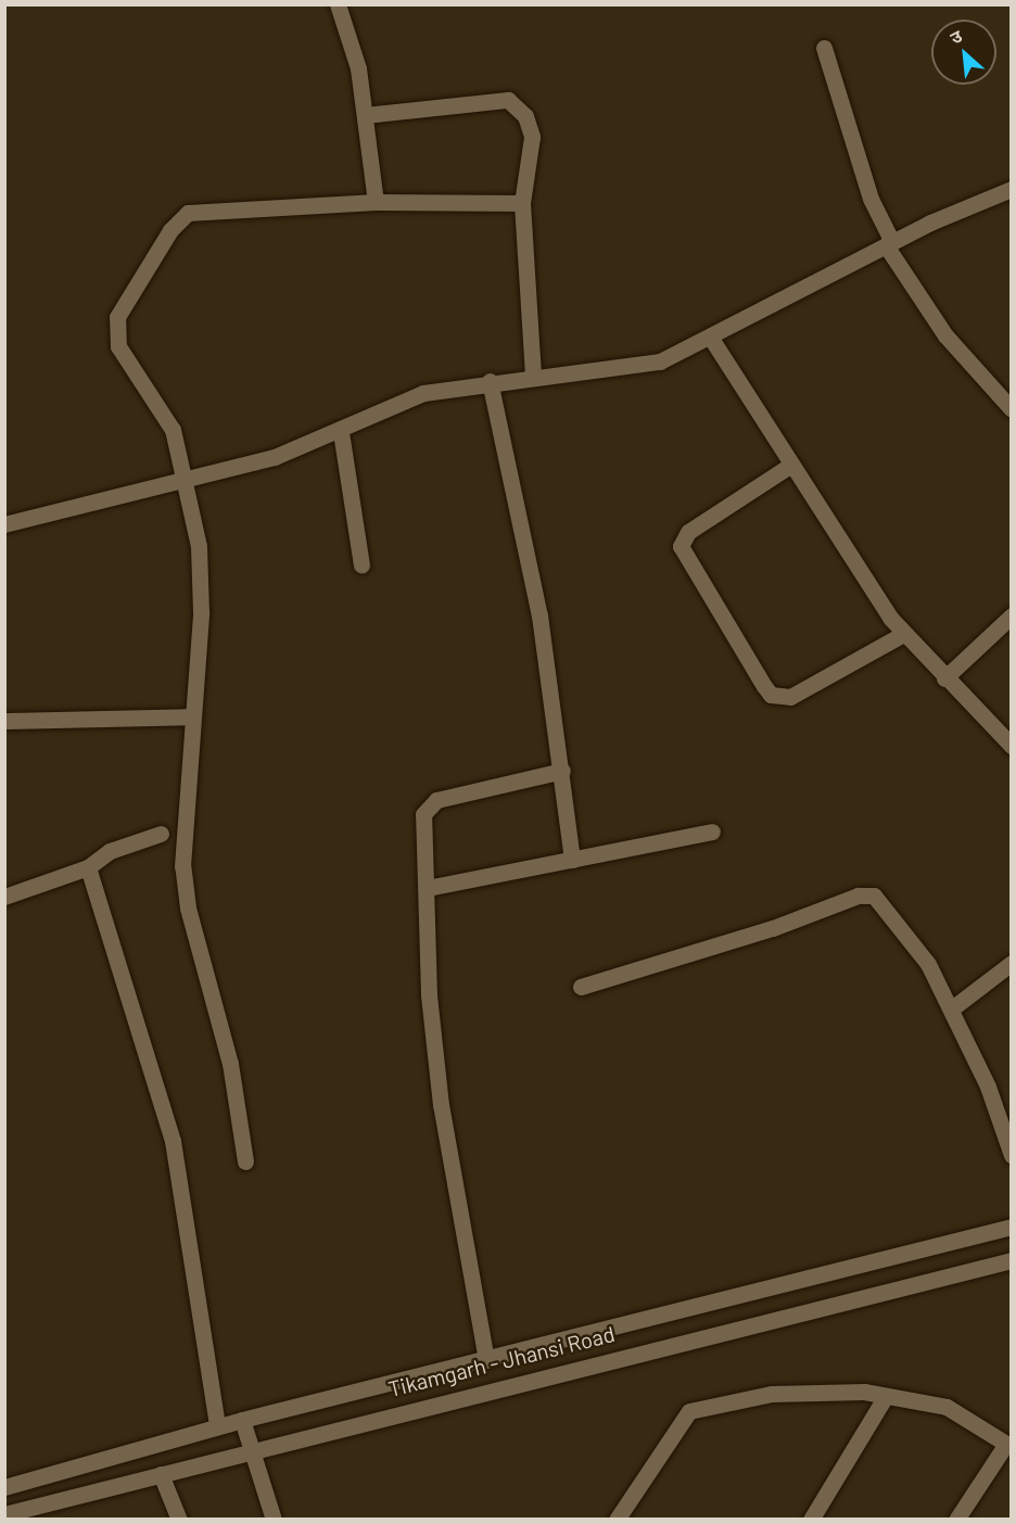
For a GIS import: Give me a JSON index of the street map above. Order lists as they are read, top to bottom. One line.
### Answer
{"streets":{"street":["Tikamgarh - Jhansi Road"]},"north":"top left"}
